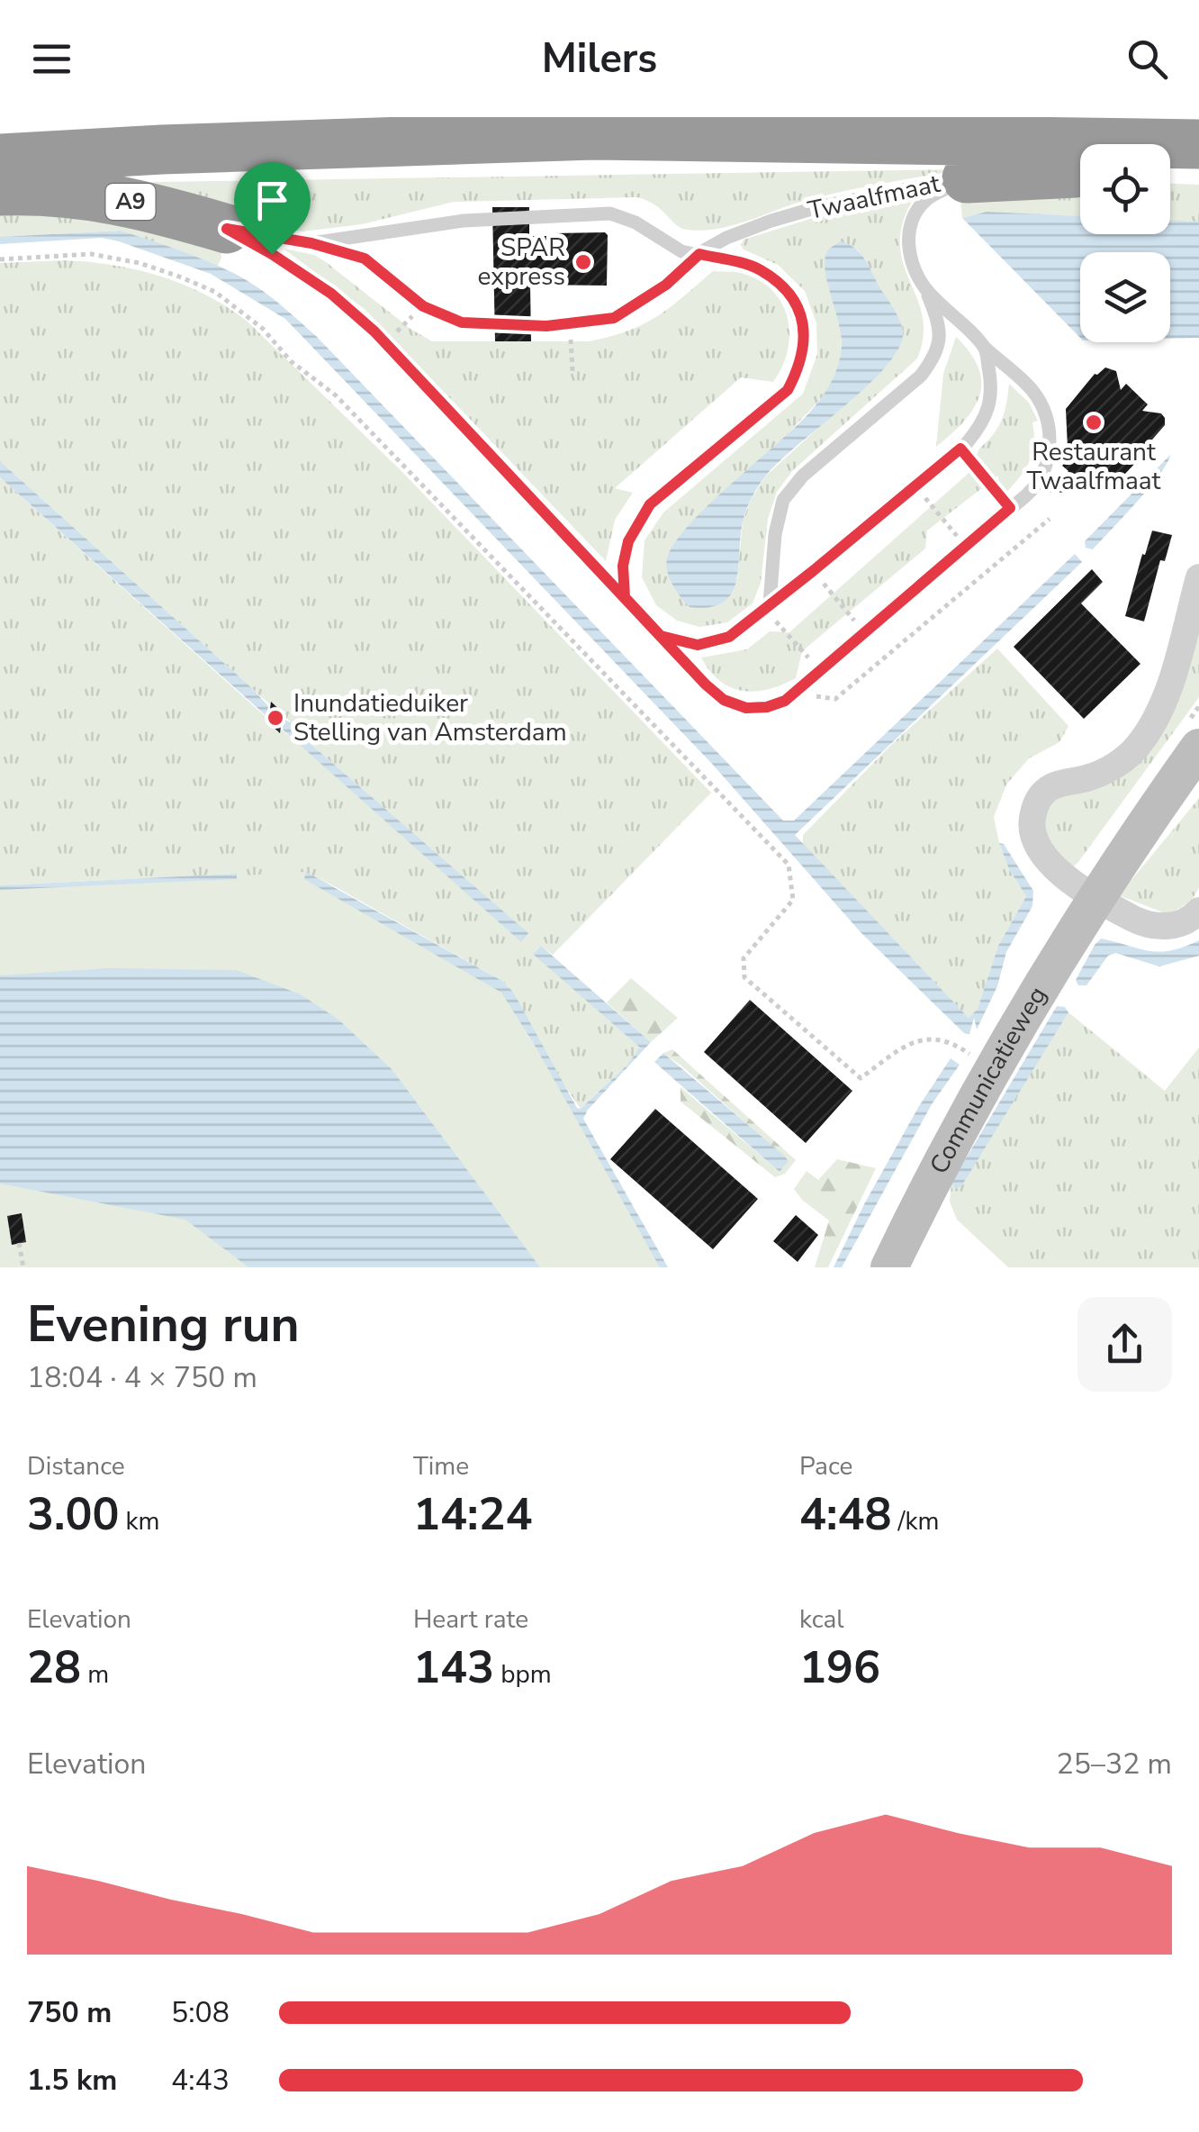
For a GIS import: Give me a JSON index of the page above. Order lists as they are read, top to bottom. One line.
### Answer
{"streets":{"highway":["A9"],"street":["Communicatieweg"],"lane":["Twaalfmaat"]},"crossings":[["Twaalfmaat","A9"]],"places":["SPAR express","Restaurant Twaalfmaat","Inundatieduiker Stelling van Amsterdam"],"page":{"header":"Milers","heading":["Evening run","18:04 · 4 × 750 m"],"stats":[["Distance","3.00 km"],["Time","14:24"],["Pace","4:48 /km"],["Elevation","28 m"],["Heart rate","143 bpm"],["kcal","196"]],"chart":["Elevation","25–32 m"],"list":[{"name":"750 m","note":"5:08"},{"name":"1.5 km","note":"4:43"}]}}
